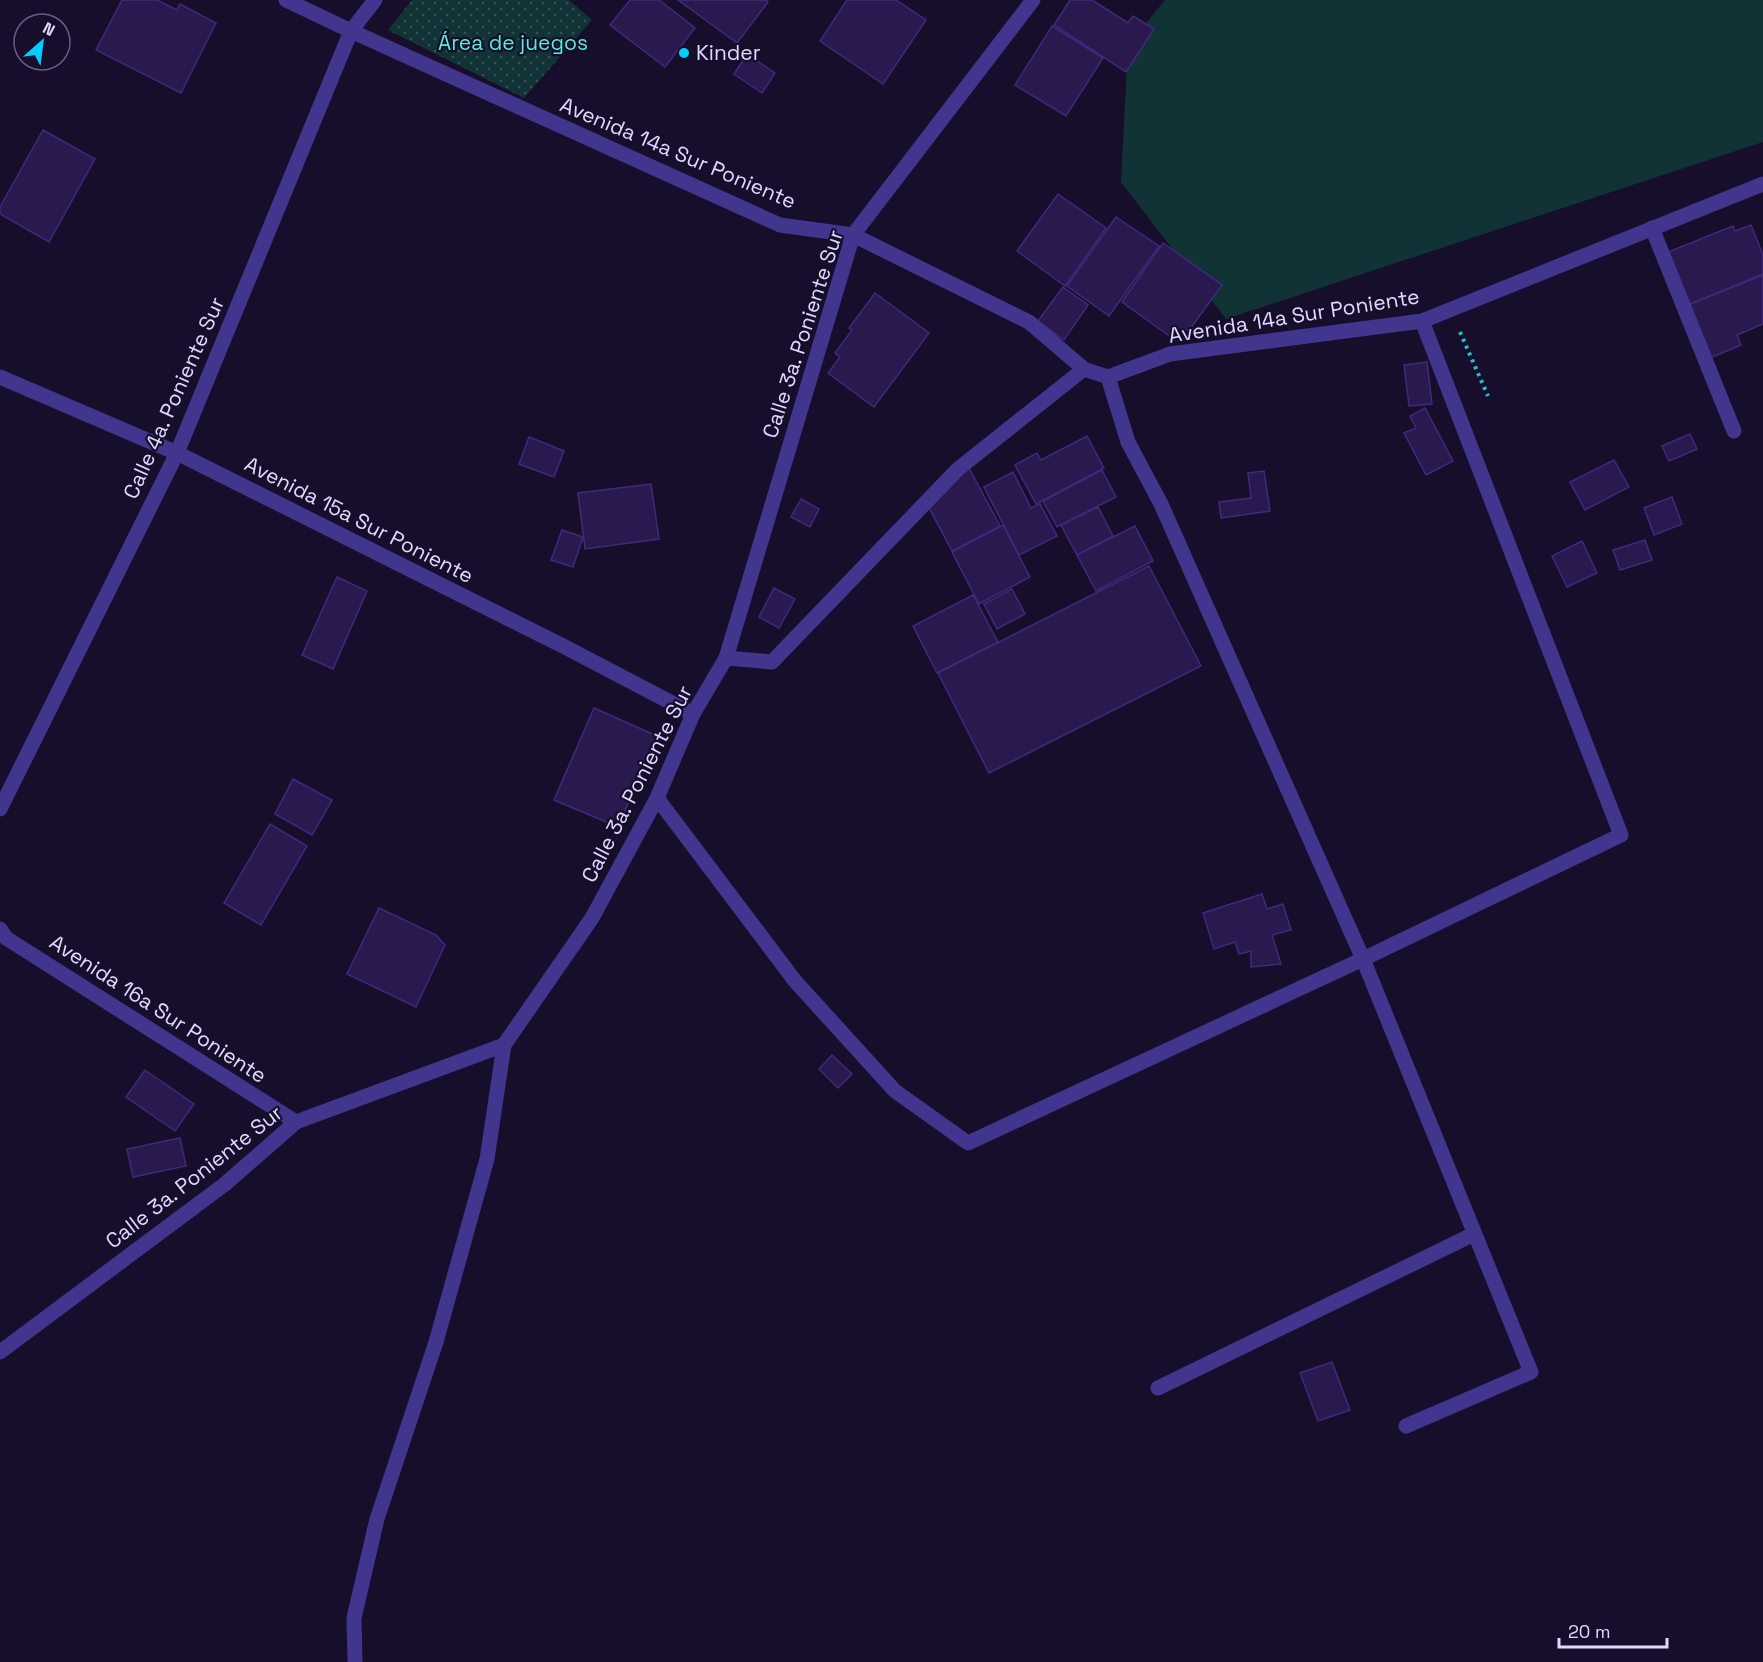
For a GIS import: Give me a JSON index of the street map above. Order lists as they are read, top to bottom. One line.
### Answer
{"streets":{"street":["Avenida 14a Sur Poniente","Calle 3a. Poniente Sur","Calle 4a. Poniente Sur","Avenida 15a Sur Poniente","Avenida 16a Sur Poniente"]},"crossings":[["Avenida 14a Sur Poniente","Calle 3a. Poniente Sur"],["Avenida 14a Sur Poniente","Calle 4a. Poniente Sur"],["Calle 3a. Poniente Sur","Avenida 15a Sur Poniente"],["Calle 3a. Poniente Sur","Avenida 16a Sur Poniente"],["Calle 4a. Poniente Sur","Avenida 15a Sur Poniente"]],"parks":["Área de juegos"],"places":["Kinder"],"scale_bar":"20 m","north":"top right"}
